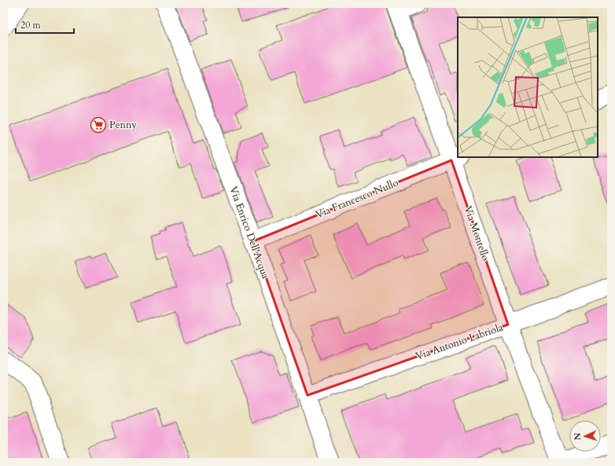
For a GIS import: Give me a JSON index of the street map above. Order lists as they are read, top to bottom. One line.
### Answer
{"streets":{"street":["Via Francesco Nullo","Via Enrico Dell'Acqua","Via Montello","Via Antonio Labriola"]},"crossings":[["Via Francesco Nullo","Via Enrico Dell'Acqua"],["Via Francesco Nullo","Via Montello"],["Via Enrico Dell'Acqua","Via Antonio Labriola"],["Via Montello","Via Antonio Labriola"]],"places":{"supermarket":["Penny"]},"scale_bar":"20 m","north":"left"}
